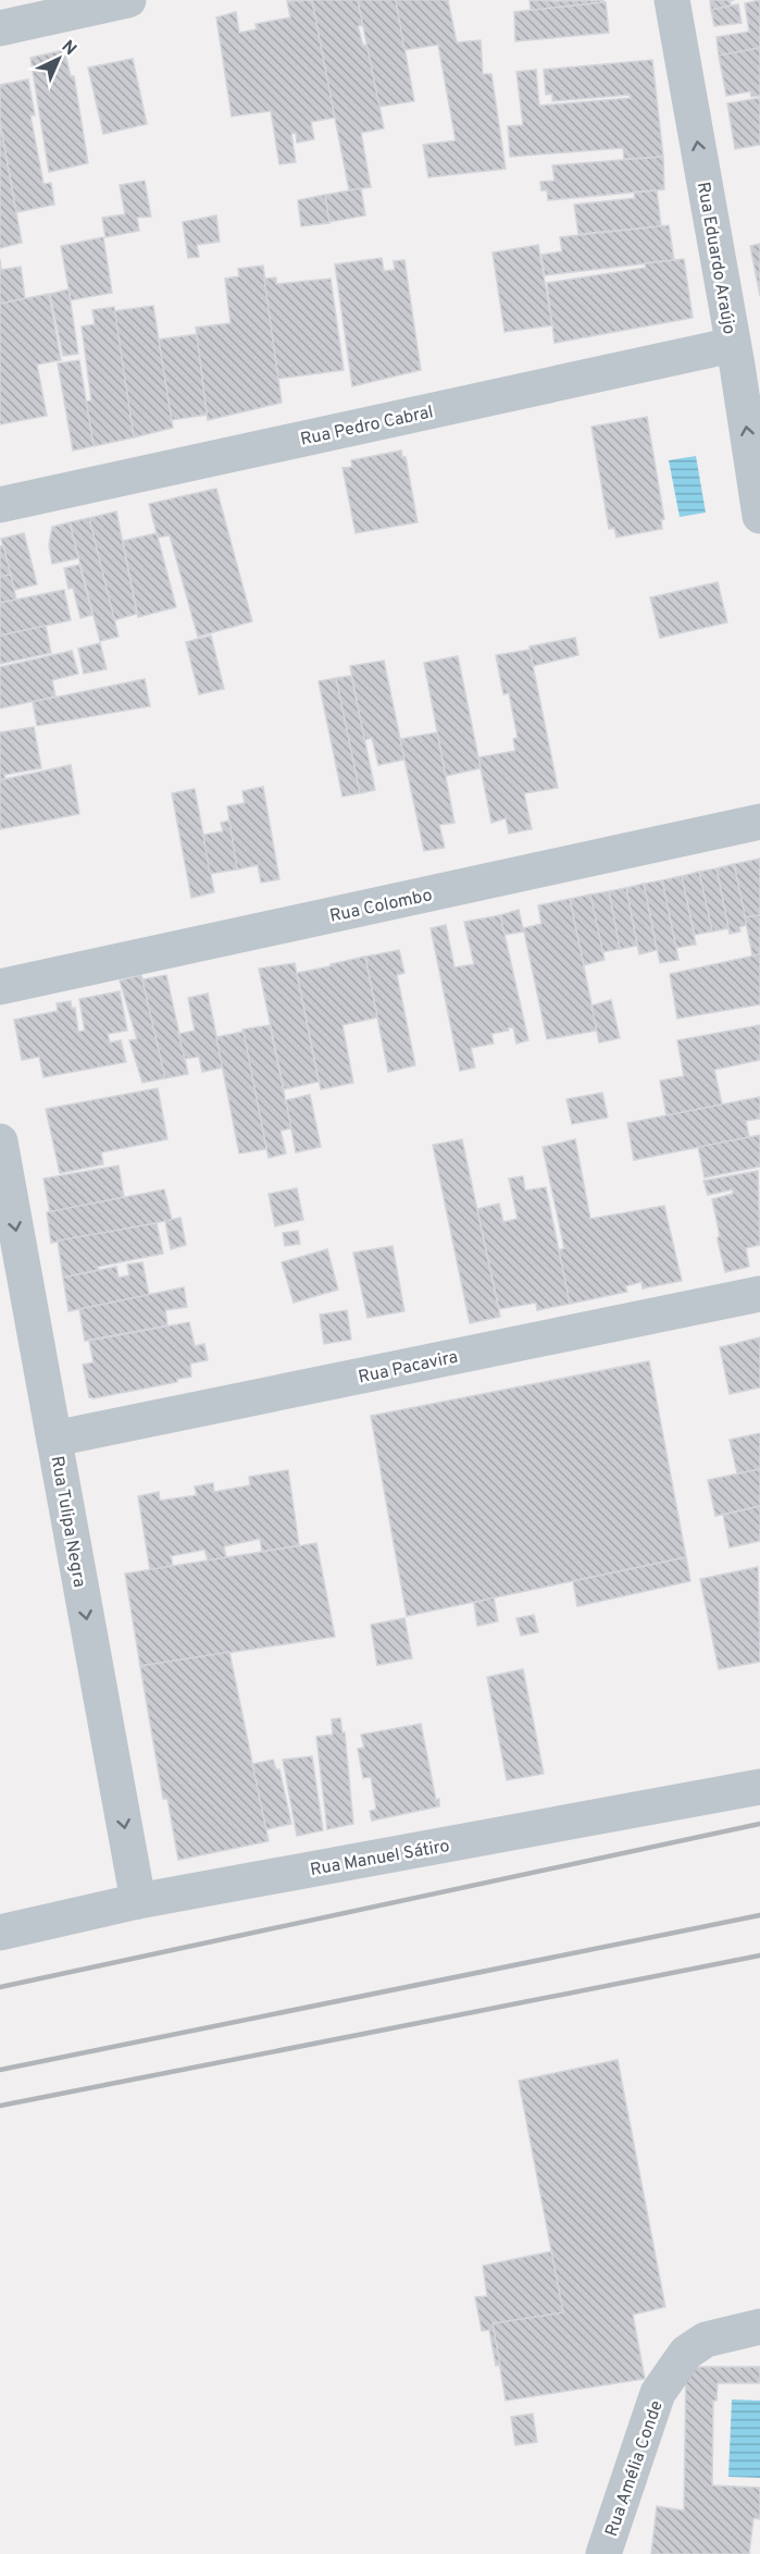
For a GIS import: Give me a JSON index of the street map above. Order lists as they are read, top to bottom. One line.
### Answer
{"streets":{"street":["Rua Eduardo Araújo","Rua Pedro Cabral","Rua Colombo","Rua Pacavira","Rua Tulipa Negra","Rua Manuel Sátiro","Rua Amélia Conde"]},"crossings":[["Rua Eduardo Araújo","Rua Pedro Cabral"],["Rua Pacavira","Rua Tulipa Negra"],["Rua Tulipa Negra","Rua Manuel Sátiro"]],"one_way":["Rua Eduardo Araújo","Rua Tulipa Negra"],"north":"top right"}
